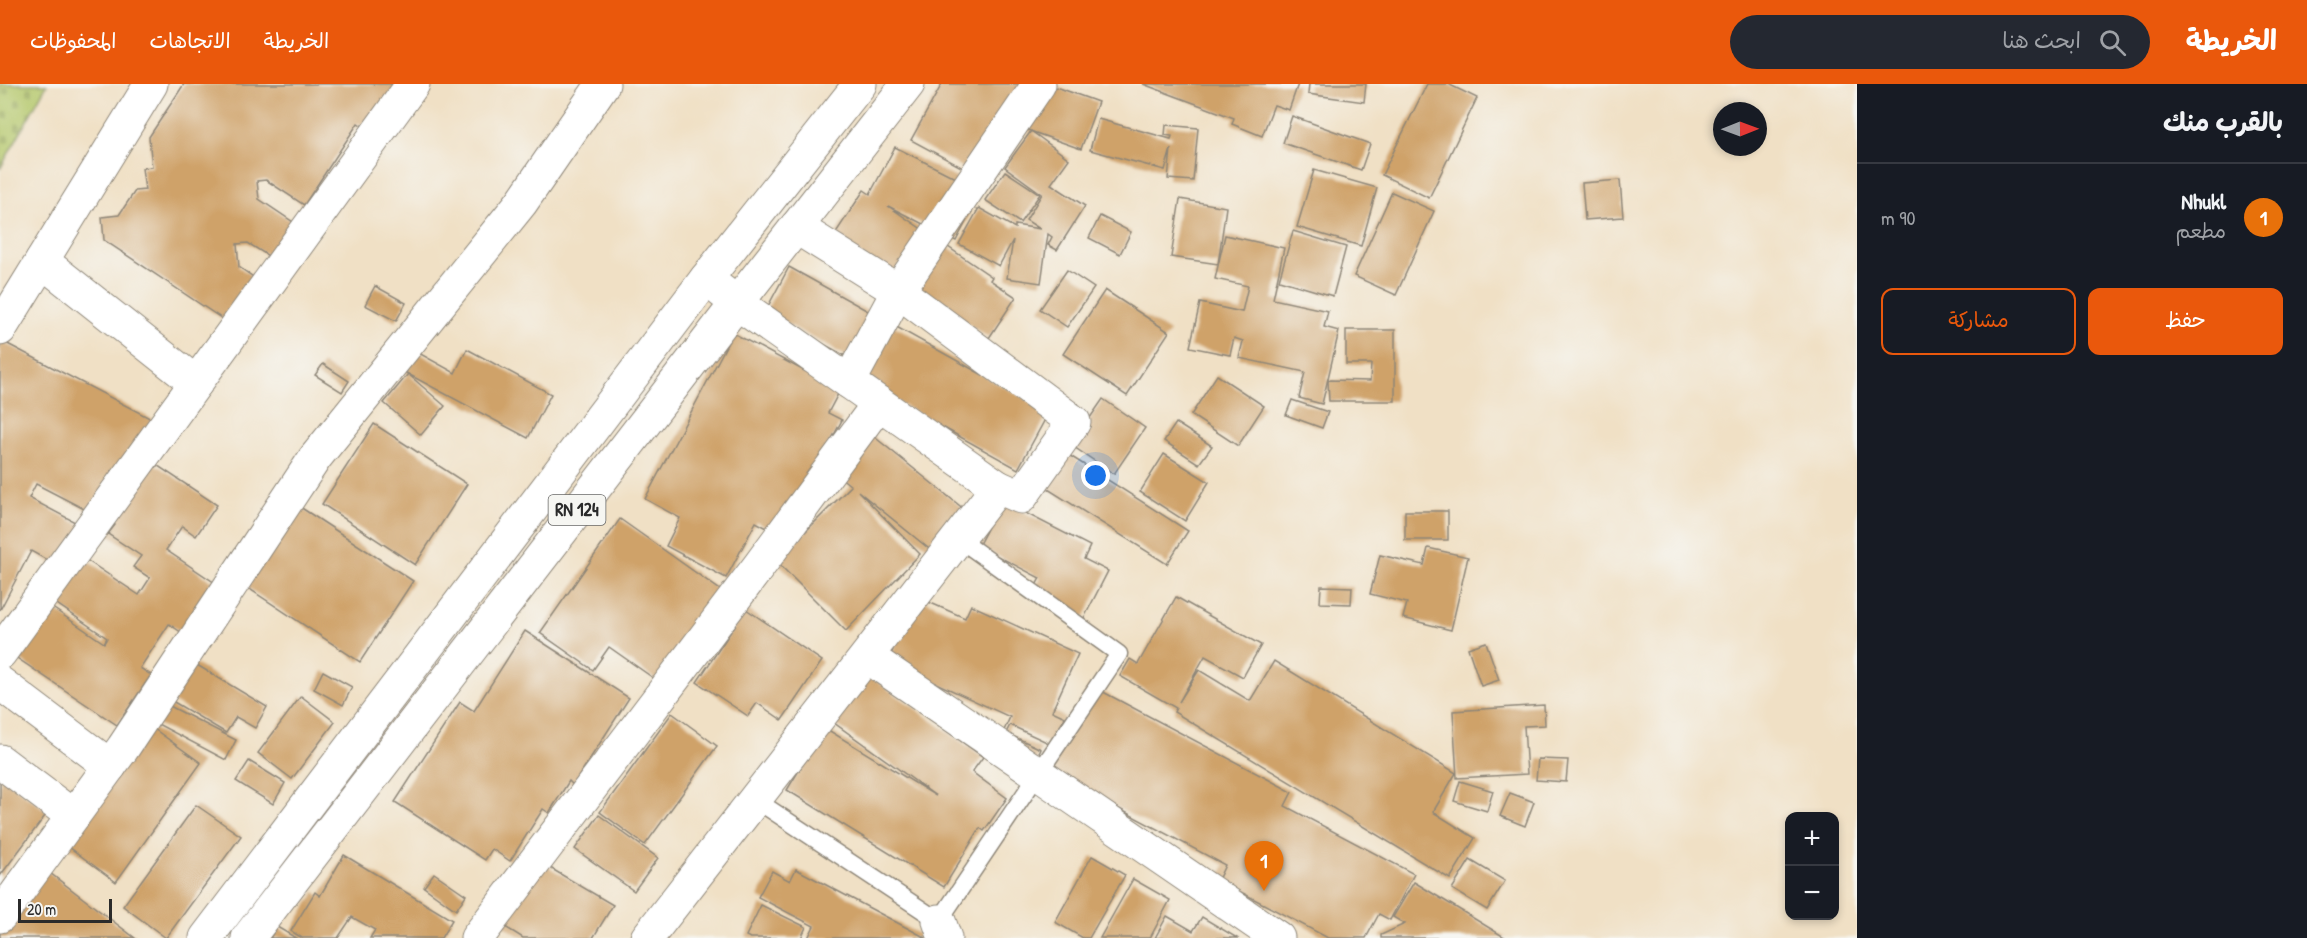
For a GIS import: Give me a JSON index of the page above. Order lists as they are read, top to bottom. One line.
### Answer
{"streets":{"street":["RN 124"]},"scale_bar":"20 m","north":"right","page":{"header":"الخريطة","search":"ابحث هنا","nav":["الخريطة","الاتجاهات","المحفوظات"],"heading":"بالقرب منك","list":[{"mark":"1","name":"Nhukl","note":"مطعم","value":"90 m"}],"buttons":["حفظ","مشاركة"],"map_buttons":["+","−"],"pins":"1","scale":"20 m"}}
